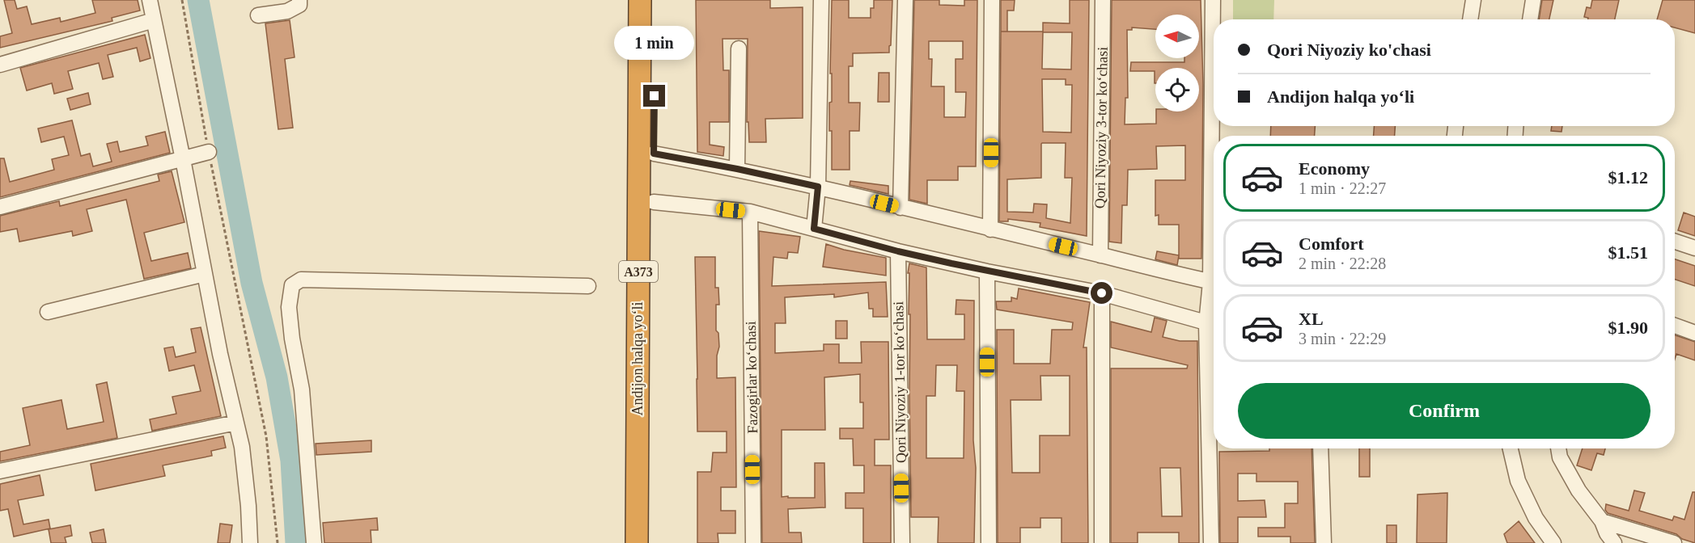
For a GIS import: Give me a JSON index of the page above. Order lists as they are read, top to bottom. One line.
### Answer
{"streets":{"highway":["A373","Andijon halqa yo‘li"],"street":["Qori Niyoziy 3-tor koʻchasi","Fazogirlar koʻchasi","Qori Niyoziy 1-tor koʻchasi"]},"north":"left","page":{"banner":["Qori Niyoziy ko'chasi","Andijon halqa yo‘li"],"bubble":"1 min","list":[{"name":"Economy","note":"1 min · 22:27","value":"$1.12"},{"name":"Comfort","note":"2 min · 22:28","value":"$1.51"},{"name":"XL","note":"3 min · 22:29","value":"$1.90"}],"buttons":"Confirm"}}
